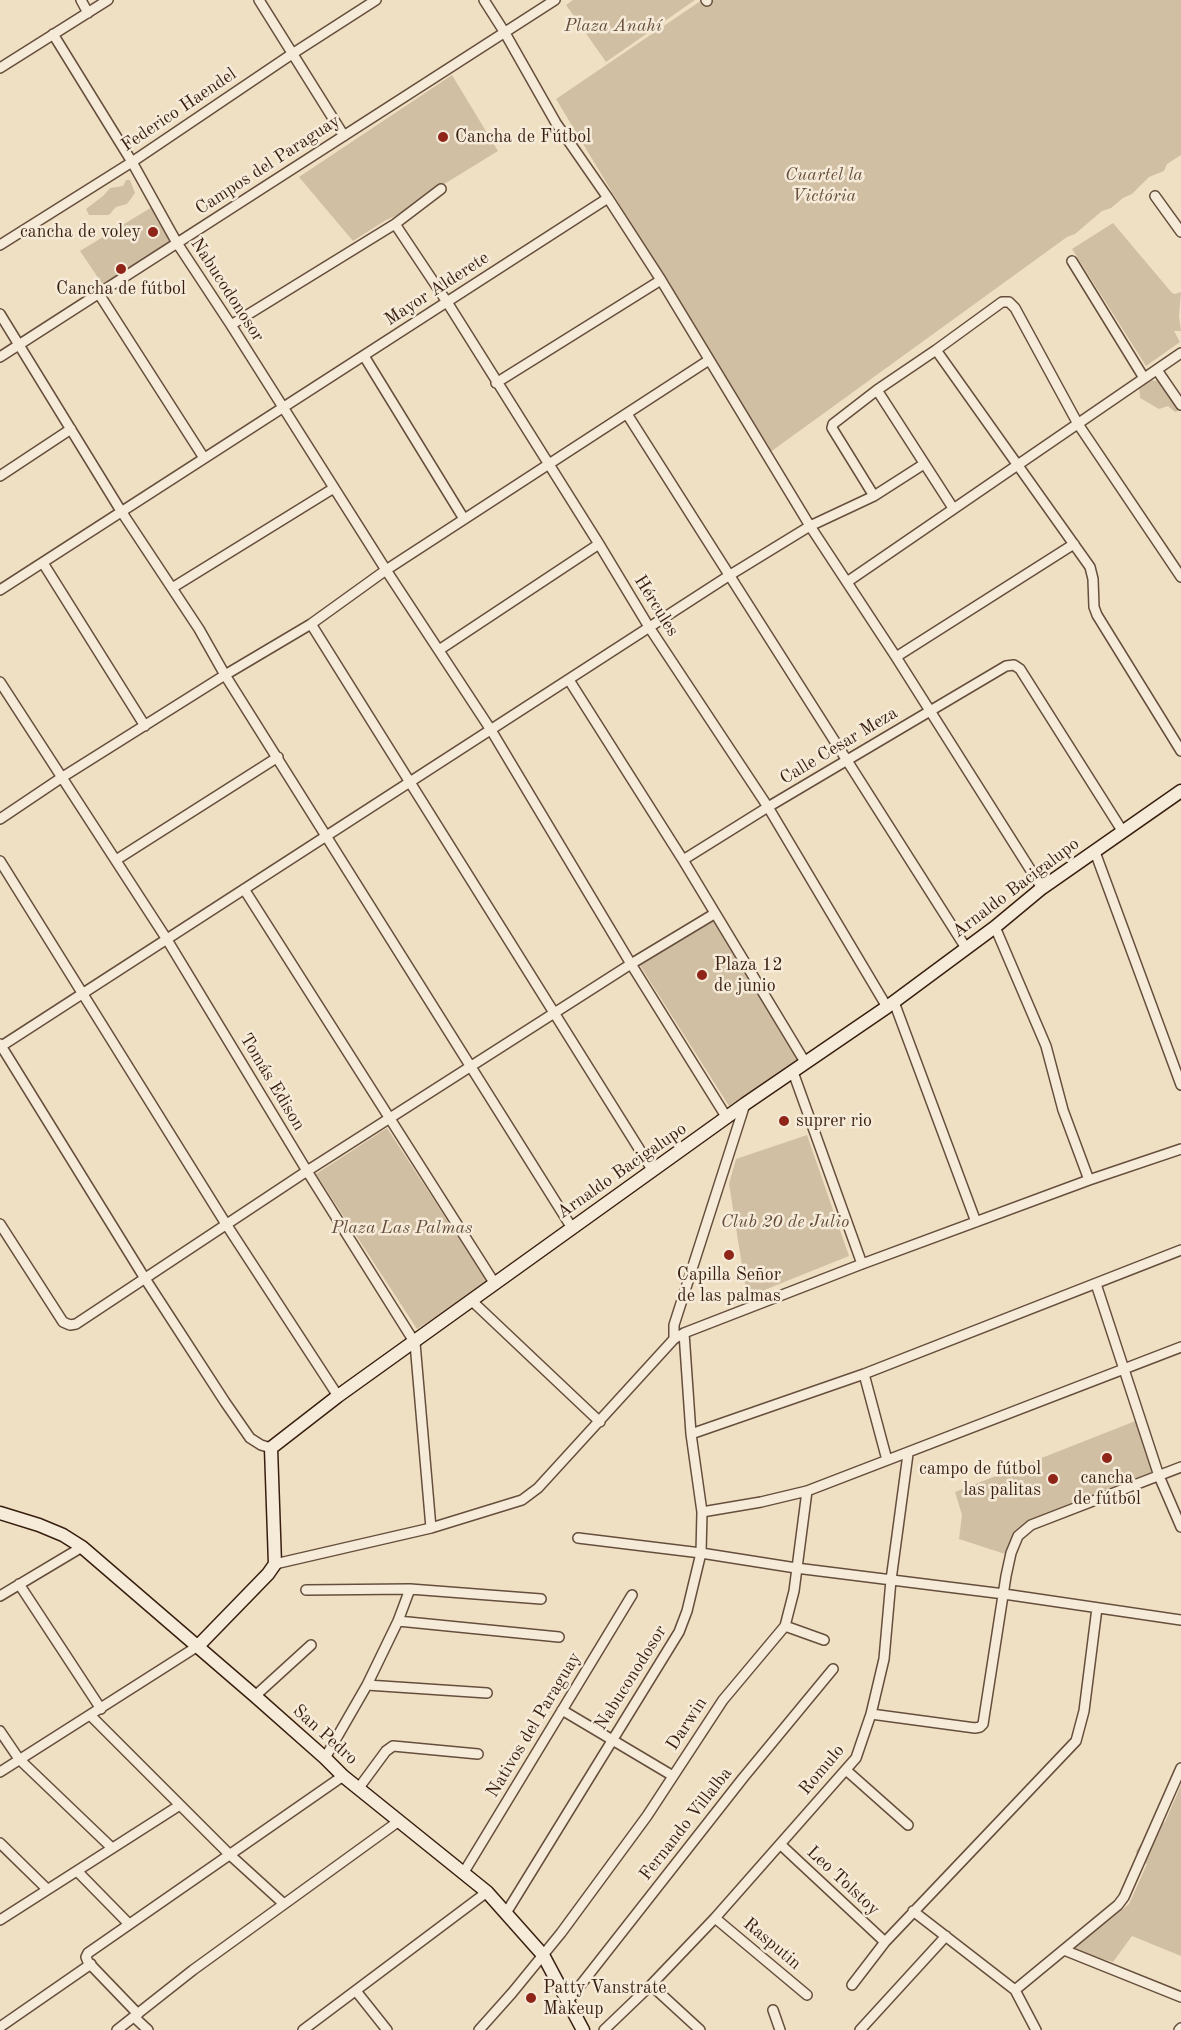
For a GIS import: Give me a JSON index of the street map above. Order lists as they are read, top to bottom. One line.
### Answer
{"streets":{"street":["Federico Haendel","Campos del Paraguay","Mayor Alderete","Nabucodonosor","Hércules","Calle Cesar Meza","Arnaldo Bacigalupo","Tomás Edison","Nabuconodosor","Darwin","Nativos del Paraguay","San Pedro","Romulo","Fernando Villalba","Leo Tolstoy","Rasputin"]},"crossings":[["Federico Haendel","Nabucodonosor"],["Campos del Paraguay","Nabucodonosor"],["Mayor Alderete","Nabucodonosor"],["Mayor Alderete","Hércules"],["Nabucodonosor","Arnaldo Bacigalupo"],["Hércules","Calle Cesar Meza"],["Hércules","Arnaldo Bacigalupo"],["Calle Cesar Meza","Arnaldo Bacigalupo"],["Arnaldo Bacigalupo","Tomás Edison"],["Nabuconodosor","San Pedro"],["Darwin","San Pedro"],["Nativos del Paraguay","San Pedro"],["San Pedro","Fernando Villalba"],["Romulo","Leo Tolstoy"],["Romulo","Rasputin"]],"parks":["Plaza Anahí","Cuartel la Victória","Club 20 de Julio","Plaza Las Palmas"],"places":["Cancha de Fútbol","cancha de voley","Cancha de fútbol","Plaza 12 de junio","suprer rio","Capilla Señor de las palmas","cancha de fútbol","campo de fútbol las palitas","Patty Vanstrate Makeup"]}
